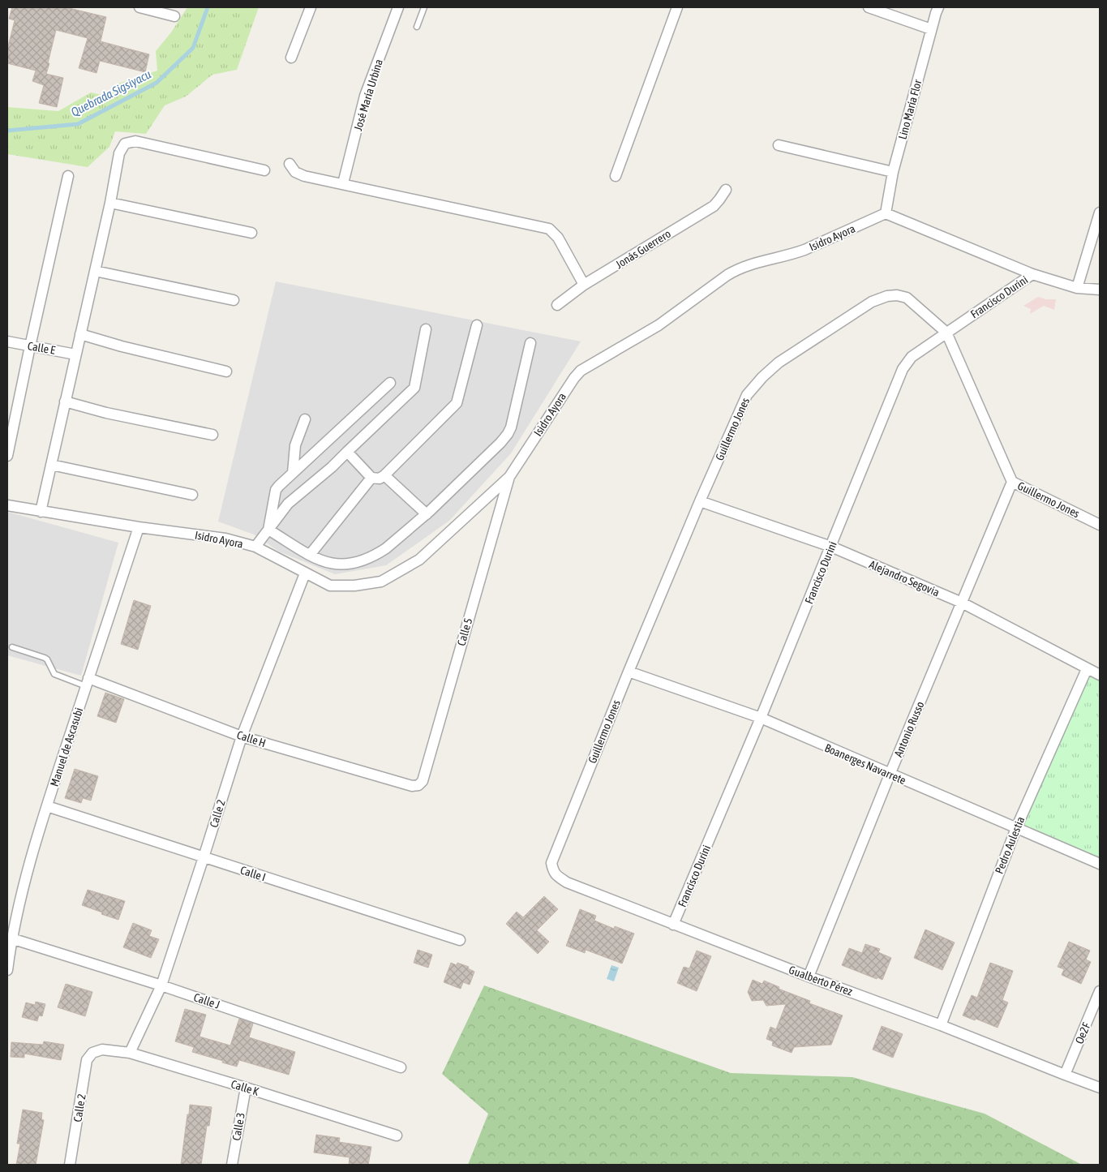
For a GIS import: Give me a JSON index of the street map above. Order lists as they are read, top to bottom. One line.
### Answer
{"streets":{"street":["José María Urbina","Lino María Flor","Isidro Ayora","Jonás Guerrero","Francisco Durini","Calle E","Guillermo Jones","Alejandro Segovia","Calle 5","Antonio Russo","Calle H","Manuel de Ascasubi","Boanerges Navarrete","Calle 2","Pedro Aulestia","Calle I","Gualberto Pérez","Calle J","Oe2F","Calle K","Calle 3"]},"crossings":[["Lino María Flor","Isidro Ayora"],["Isidro Ayora","Calle 5"],["Isidro Ayora","Manuel de Ascasubi"],["Isidro Ayora","Calle 2"],["Francisco Durini","Guillermo Jones"],["Francisco Durini","Alejandro Segovia"],["Francisco Durini","Boanerges Navarrete"],["Francisco Durini","Gualberto Pérez"],["Guillermo Jones","Alejandro Segovia"],["Guillermo Jones","Antonio Russo"],["Guillermo Jones","Boanerges Navarrete"],["Guillermo Jones","Gualberto Pérez"],["Alejandro Segovia","Antonio Russo"],["Alejandro Segovia","Pedro Aulestia"],["Calle 5","Calle H"],["Antonio Russo","Boanerges Navarrete"],["Antonio Russo","Gualberto Pérez"],["Calle H","Manuel de Ascasubi"],["Calle H","Calle 2"],["Manuel de Ascasubi","Calle I"],["Manuel de Ascasubi","Calle J"],["Boanerges Navarrete","Pedro Aulestia"],["Calle 2","Calle I"],["Calle 2","Calle J"],["Calle 2","Calle K"],["Pedro Aulestia","Gualberto Pérez"],["Gualberto Pérez","Oe2F"],["Calle K","Calle 3"]],"water":["Quebrada Sigsiyacu"]}
